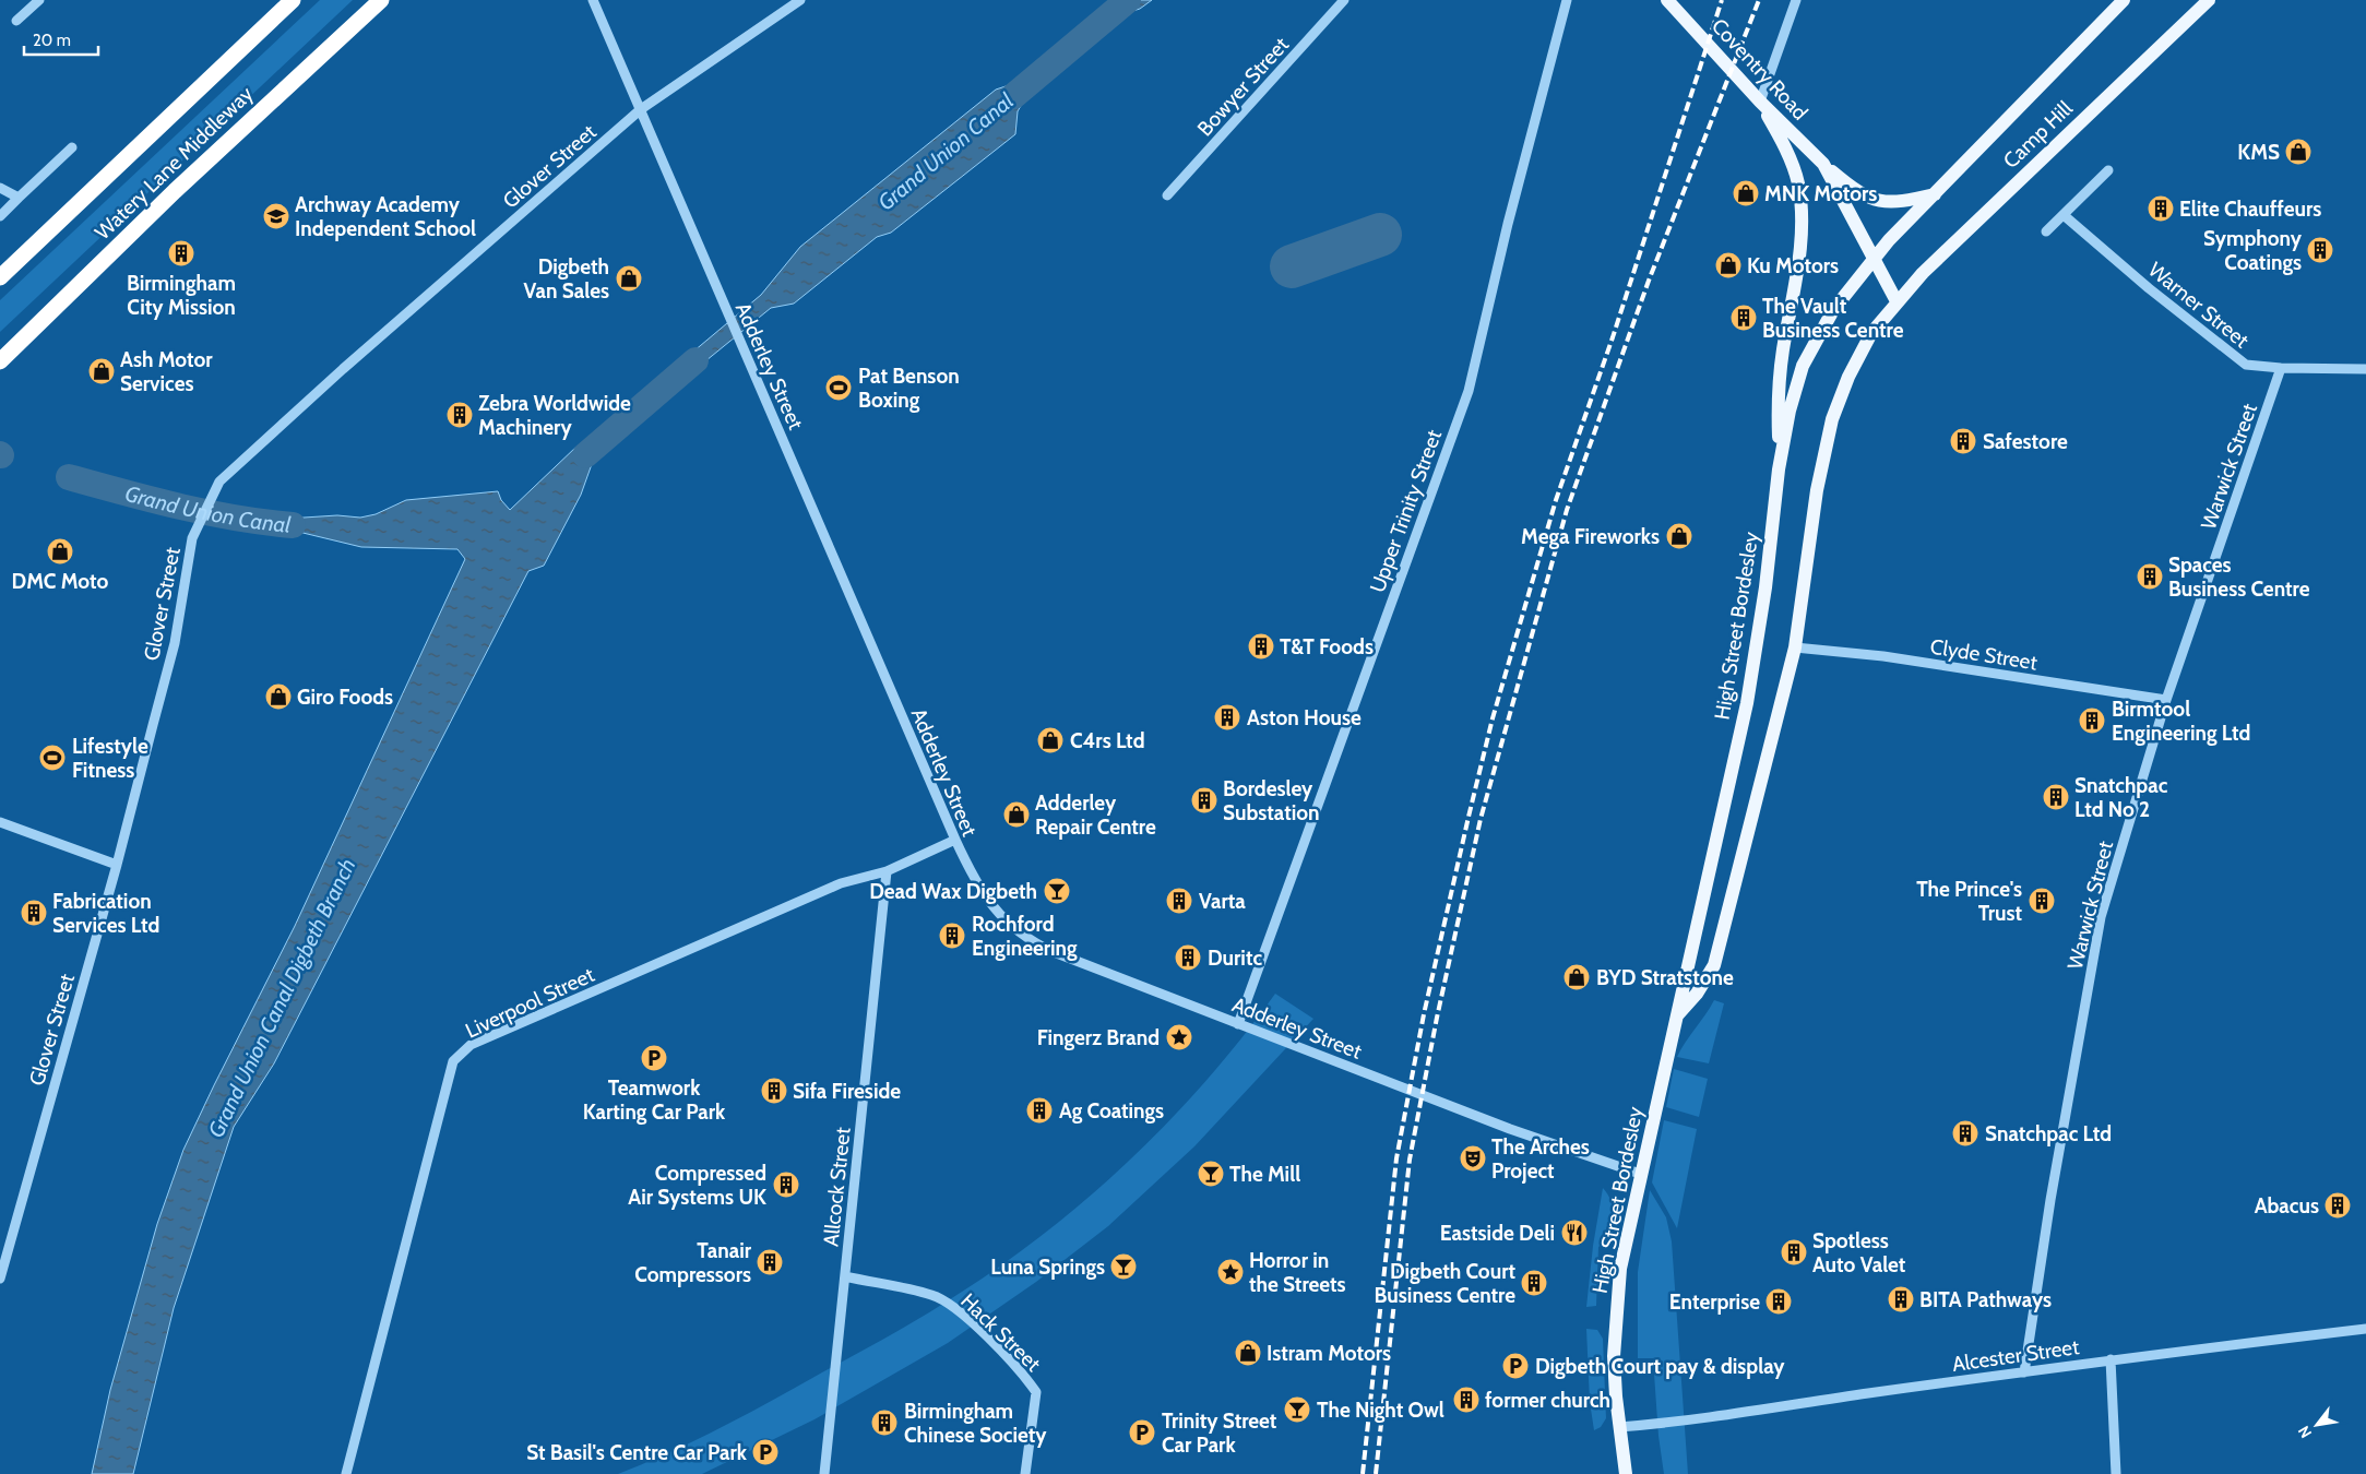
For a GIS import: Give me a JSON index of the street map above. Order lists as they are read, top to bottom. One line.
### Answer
{"streets":{"highway":["Watery Lane Middleway"],"main road":["Coventry Road","Camp Hill","High Street Bordesley"],"street":["Bowyer Street","Glover Street","Warner Street","Adderley Street","Warwick Street","Upper Trinity Street","Clyde Street","Liverpool Street","Allcock Street","Hack Street","Alcester Street"]},"crossings":[["Coventry Road","Camp Hill"],["Coventry Road","High Street Bordesley"],["Camp Hill","High Street Bordesley"],["Glover Street","Adderley Street"],["Warner Street","Warwick Street"],["Adderley Street","Upper Trinity Street"],["Adderley Street","High Street Bordesley"],["Adderley Street","Liverpool Street"],["Warwick Street","Clyde Street"],["Warwick Street","Alcester Street"],["High Street Bordesley","Clyde Street"],["High Street Bordesley","Alcester Street"],["Liverpool Street","Allcock Street"],["Allcock Street","Hack Street"]],"water":["Grand Union Canal","Grand Union Canal Digbeth Branch"],"places":{"shop":["KMS","MNK Motors","Ku Motors","Digbeth Van Sales","Ash Motor Services","Mega Fireworks","DMC Moto","Giro Foods","C4rs Ltd","Adderley Repair Centre","BYD Stratstone","Istram Motors"],"building":["Elite Chauffeurs","Symphony Coatings","Birmingham City Mission","The Vault Business Centre","Zebra Worldwide Machinery","Safestore","Spaces Business Centre","T&T Foods","Aston House","Birmtool Engineering Ltd","Snatchpac Ltd No 2","Bordesley Substation","Varta","The Prince's Trust","Fabrication Services Ltd","Rochford Engineering","Duritc","Sifa Fireside","Ag Coatings","Snatchpac Ltd","Compressed Air Systems UK","Abacus","Spotless Auto Valet","Tanair Compressors","Digbeth Court Business Centre","BITA Pathways","Enterprise","former church","Birmingham Chinese Society"],"school or university":["Archway Academy Independent School"],"sports":["Pat Benson Boxing","Lifestyle Fitness"],"bar":["Dead Wax Digbeth","The Mill","Luna Springs","The Night Owl"],"place":["Fingerz Brand","Horror in the Streets"],"parking":["Teamwork Karting Car Park","Digbeth Court pay & display","Trinity Street Car Park","St Basil's Centre Car Park"],"theatre":["The Arches Project"],"restaurant":["Eastside Deli"]},"scale_bar":"20 m","north":"bottom left"}
